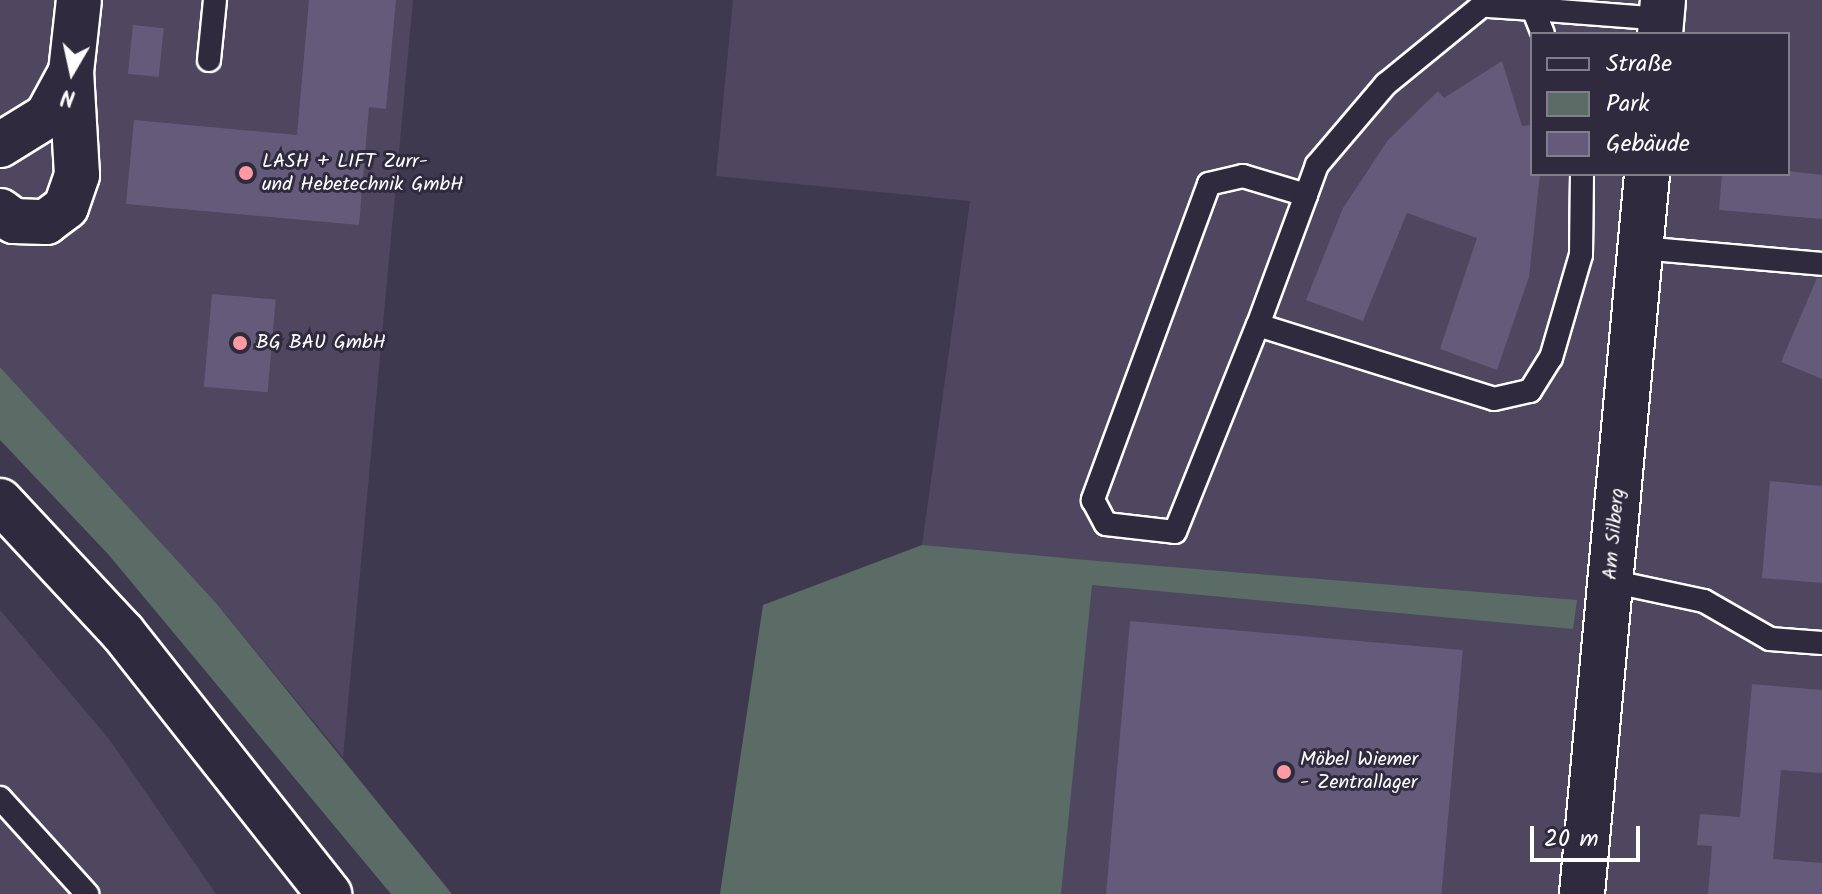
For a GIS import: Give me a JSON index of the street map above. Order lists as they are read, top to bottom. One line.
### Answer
{"streets":{"main road":["Am Silberg"]},"places":["LASH + LIFT Zurr- und Hebetechnik GmbH","BG BAU GmbH","Möbel Wiemer - Zentrallager"],"legend":["Straße","Park","Gebäude"],"scale_bar":"20 m","north":"bottom"}
